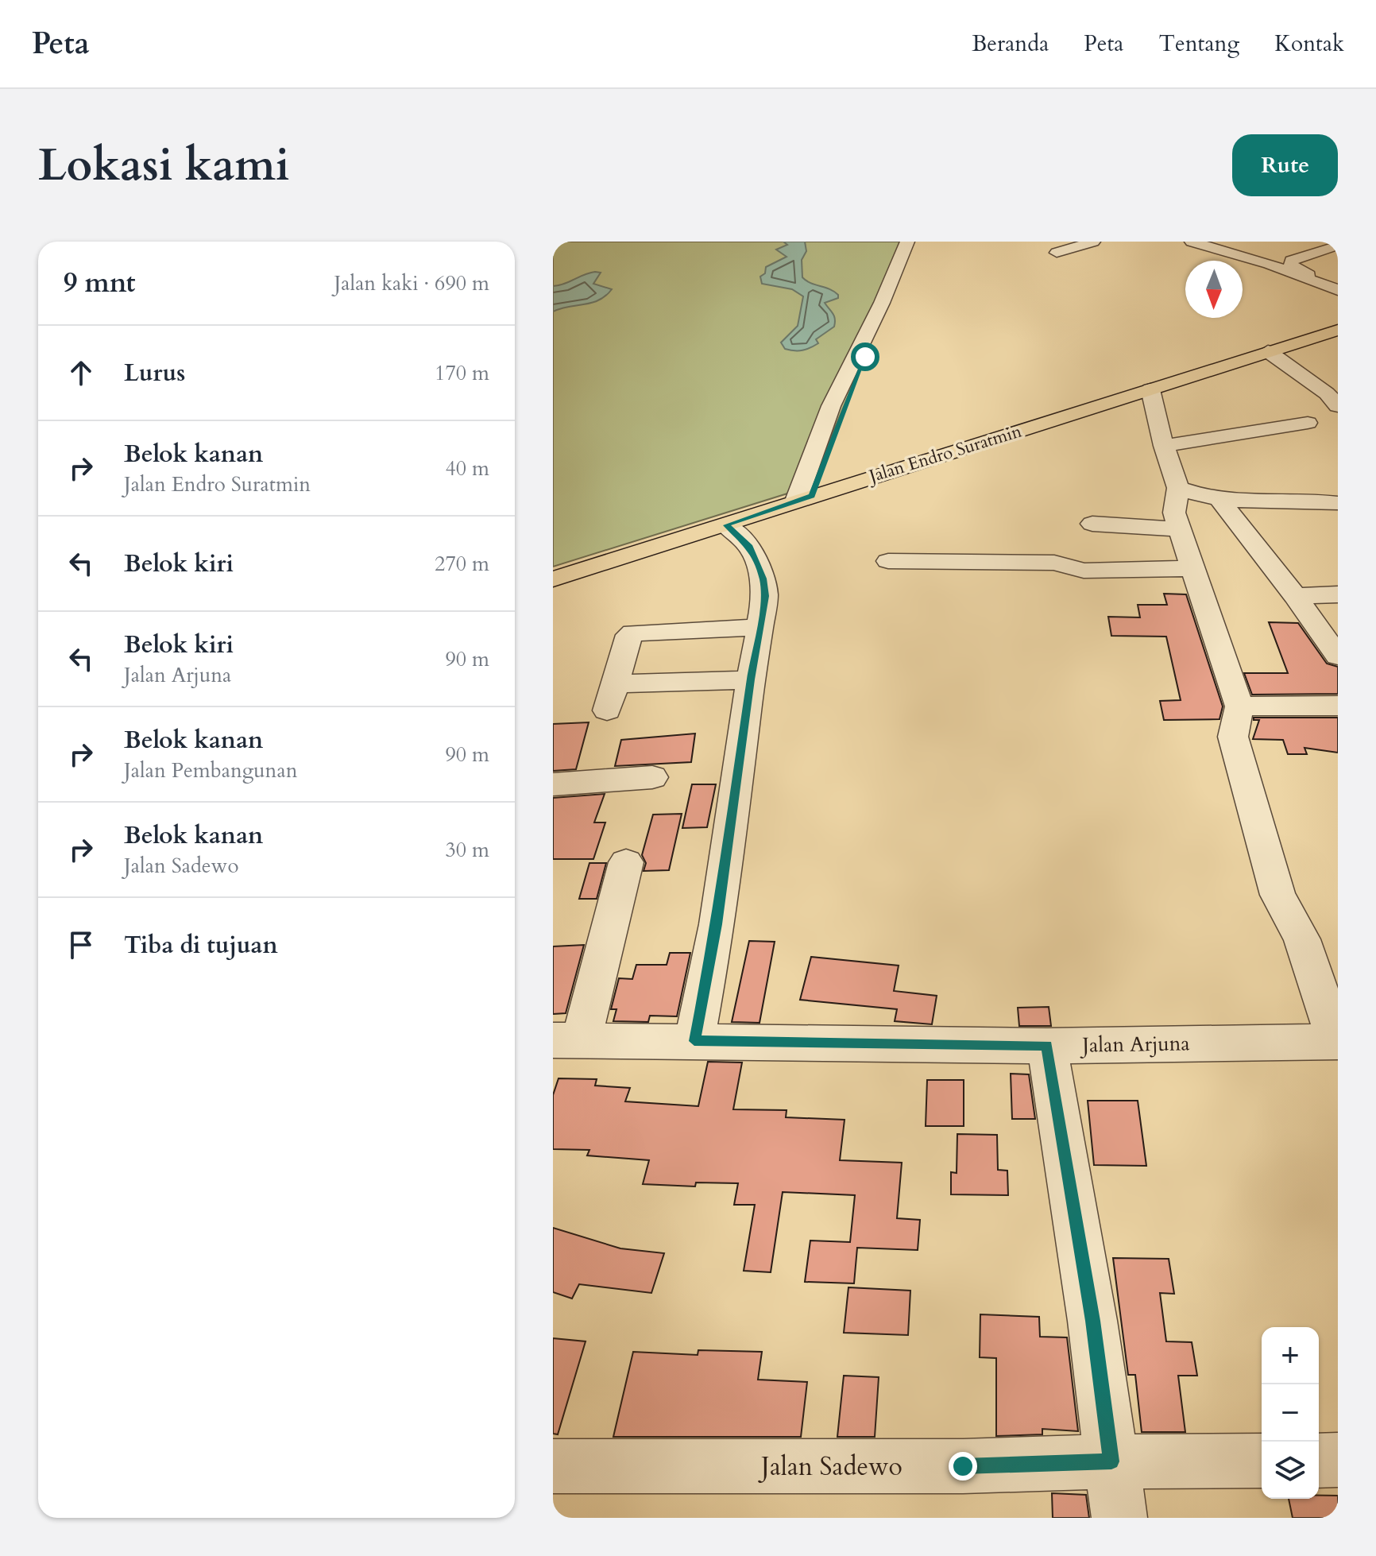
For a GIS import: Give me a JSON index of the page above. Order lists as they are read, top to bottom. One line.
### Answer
{"streets":{"main road":["Jalan Endro Suratmin"],"street":["Jalan Arjuna","Jalan Sadewo"]},"north":"bottom","page":{"header":"Peta","nav":["Beranda","Peta","Tentang","Kontak"],"buttons":"Rute","title":"Lokasi kami","heading":["9 mnt","Jalan kaki · 690 m"],"list":[["Lurus","170 m"],["Belok kanan","Jalan Endro Suratmin","40 m"],["Belok kiri","270 m"],["Belok kiri","Jalan Arjuna","90 m"],["Belok kanan","Jalan Pembangunan","90 m"],["Belok kanan","Jalan Sadewo","30 m"],"Tiba di tujuan"],"map_buttons":["+","−"]}}
